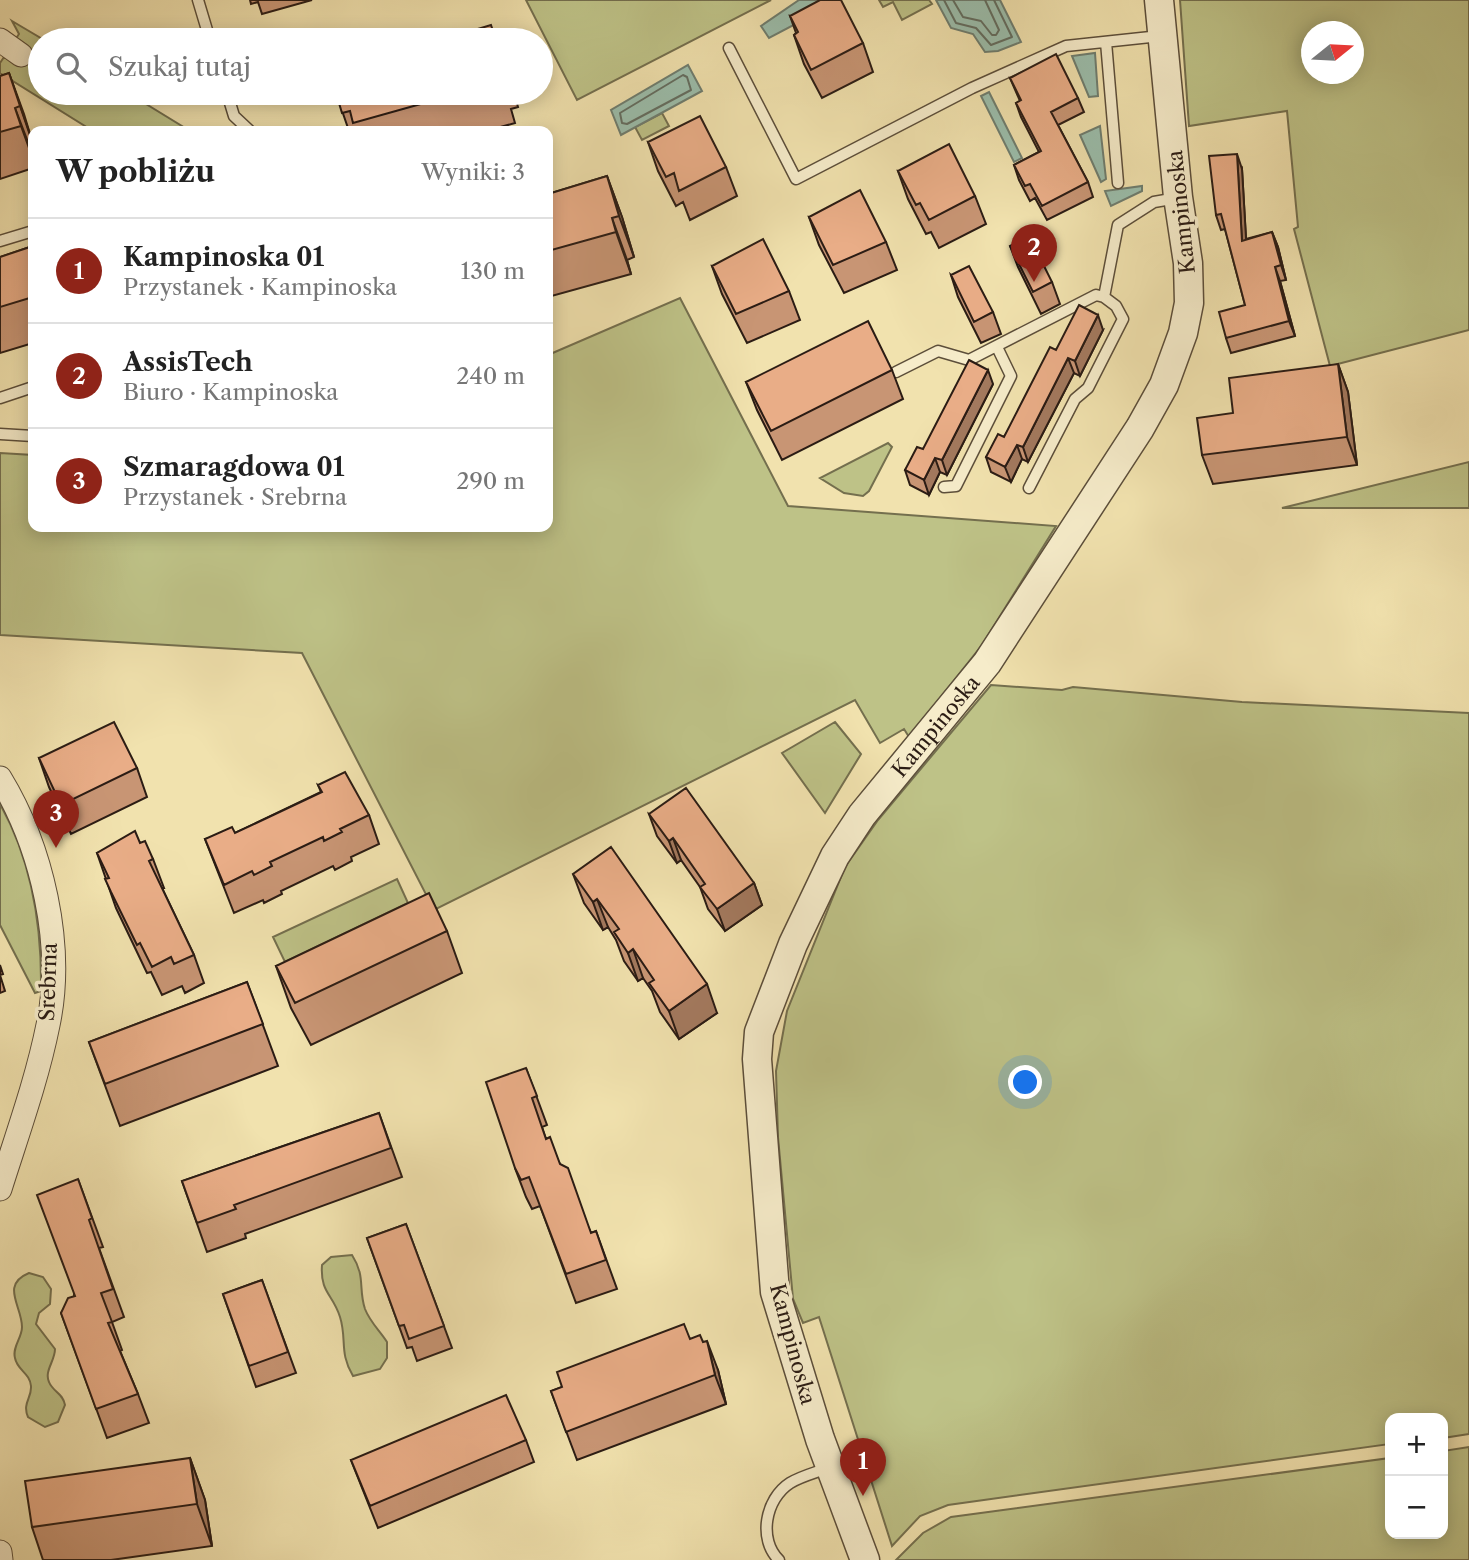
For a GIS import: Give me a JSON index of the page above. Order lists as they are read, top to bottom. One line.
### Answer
{"streets":{"street":["Kampinoska","Srebrna"]},"north":"right","page":{"search":"Szukaj tutaj","heading":["W pobliżu","Wyniki: 3"],"list":[{"mark":"1","name":"Kampinoska 01","note":"Przystanek · Kampinoska","value":"130 m"},{"mark":"2","name":"AssisTech","note":"Biuro · Kampinoska","value":"240 m"},{"mark":"3","name":"Szmaragdowa 01","note":"Przystanek · Srebrna","value":"290 m"}],"pins":["2","3","1"],"map_buttons":["+","−"]}}
